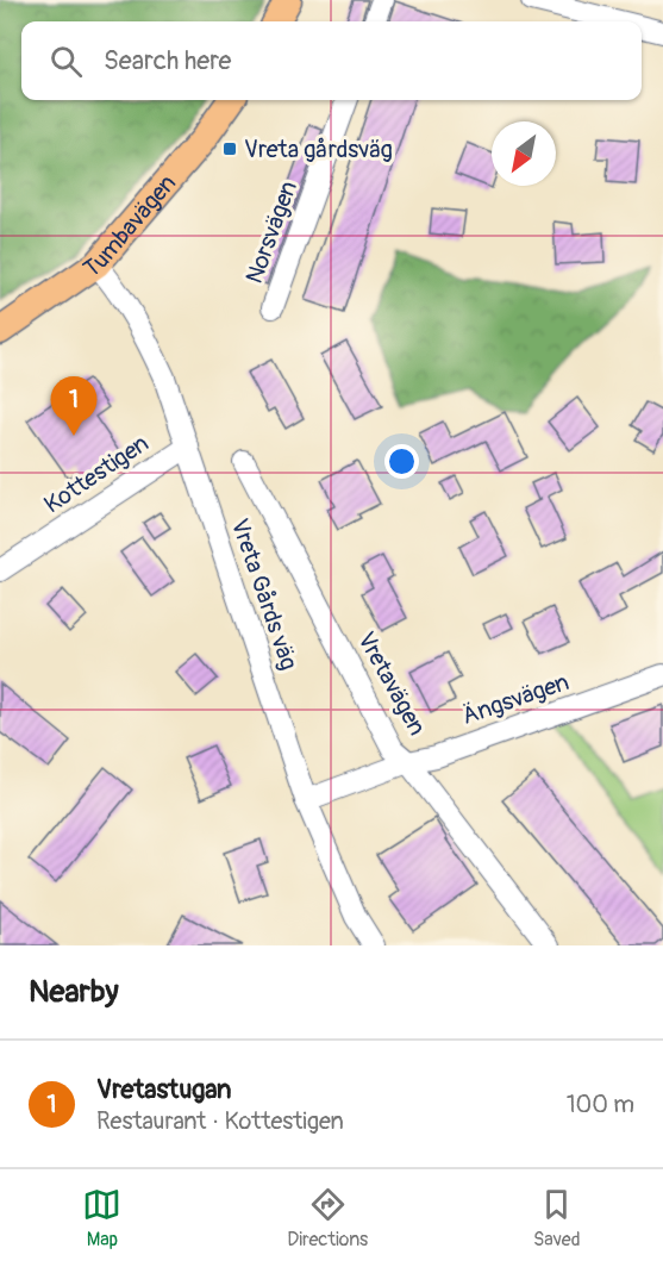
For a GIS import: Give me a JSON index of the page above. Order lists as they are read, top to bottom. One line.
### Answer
{"streets":{"main road":["Tumbavägen"],"street":["Norsvägen","Kottestigen","Vreta Gårds väg","Vretavägen","Ängsvägen"]},"crossings":[["Tumbavägen","Vreta Gårds väg"],["Kottestigen","Vreta Gårds väg"],["Vreta Gårds väg","Ängsvägen"],["Vretavägen","Ängsvägen"]],"places":{"transit":["Vreta gårdsväg"]},"north":"bottom left","page":{"search":"Search here","pins":"1","heading":"Nearby","list":[{"mark":"1","name":"Vretastugan","note":"Restaurant · Kottestigen","value":"100 m"}],"nav":["Map","Directions","Saved"]}}
